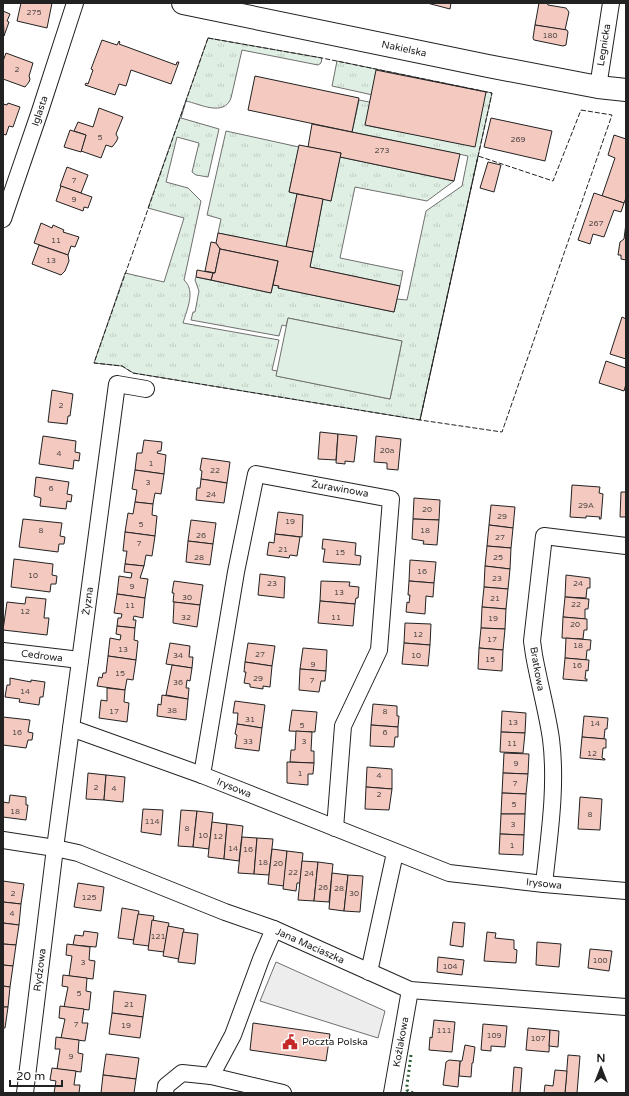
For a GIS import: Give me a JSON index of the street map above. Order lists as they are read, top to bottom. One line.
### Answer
{"streets":{"main road":["Nakielska"],"street":["Legnicka","Iglasta","Żurawinowa","Żyzna","Cedrowa","Bratkowa","Irysowa","Jana Maciaszka","Rydzowa","Koźlakowa"]},"crossings":[["Legnicka","Nakielska"],["Żurawinowa","Irysowa"],["Żyzna","Cedrowa"],["Żyzna","Irysowa"],["Żyzna","Jana Maciaszka"],["Żyzna","Rydzowa"],["Bratkowa","Irysowa"],["Jana Maciaszka","Rydzowa"],["Jana Maciaszka","Koźlakowa"]],"places":{"public building":["Poczta Polska"]},"house_numbers":["275","180","2","5","269","273","7","9","267","11","13","2","20a","4","1","22","3","6","24","29A","20","29","19","5","8","18","26","27","7","21","15","28","25","16","10","23","23","24","9","13","30","21","22","11","12","32","11","19","20","12","17","18","13","27","34","10","15","9","16","15","29","7","36","14","38","17","8","31","13","14","5","16","6","33","3","11","12","9","1","4","7","2","4","2","5","18","8","114","3","8","10","12","1","14","16","18","20","22","24","26","28","2","30","125","4","121","100","3","104","5","21","7","19","111","109","107","9"],"scale_bar":"20 m","north":"top"}
